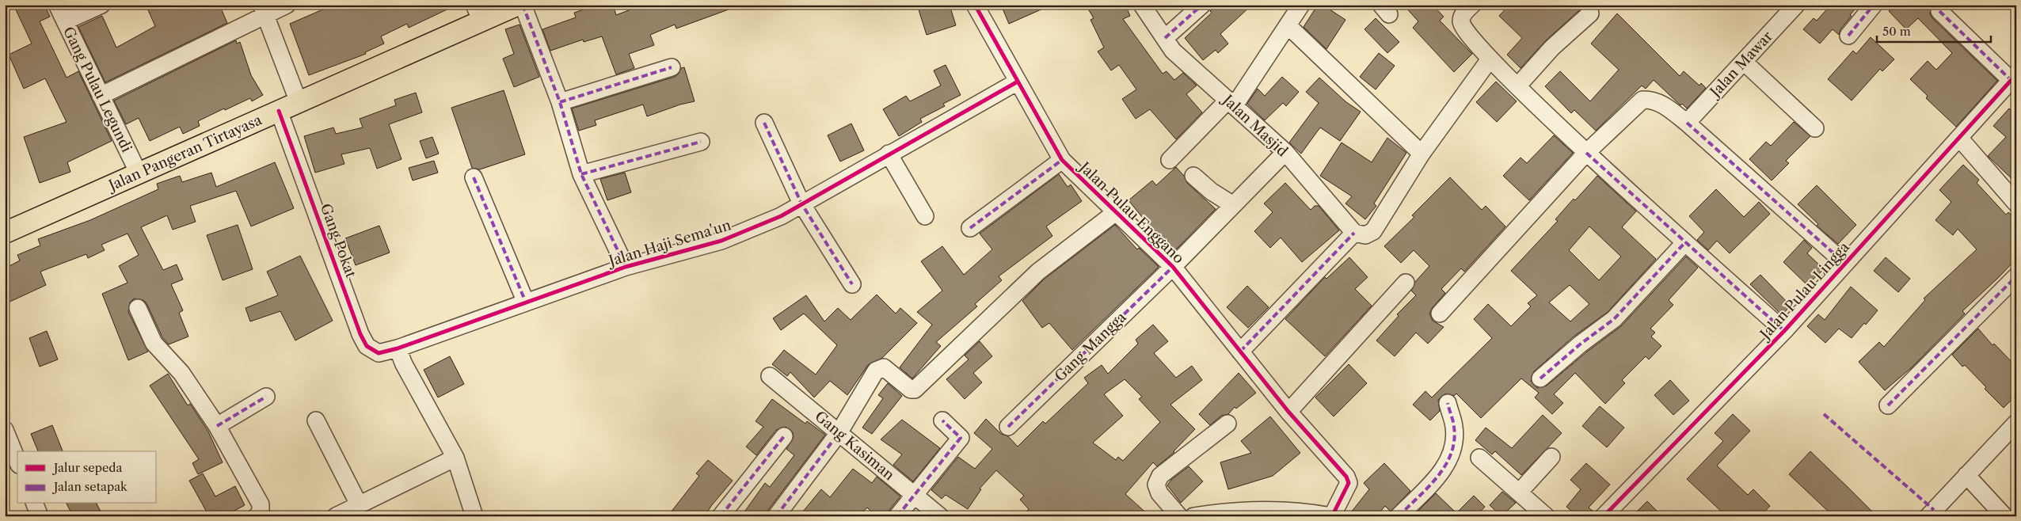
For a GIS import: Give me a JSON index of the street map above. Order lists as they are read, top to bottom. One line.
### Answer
{"streets":{"main road":["Jalan Pangeran Tirtayasa"],"street":["Jalan Mawar","Gang Pulau Legundi","Jalan Masjid","Jalan Pulau Enggano","Gang Pokat","Jalan Haji Sema'un","Jalan Pulau Lingga","Gang Mangga","Gang Kasiman"]},"crossings":[["Gang Pulau Legundi","Jalan Pangeran Tirtayasa"],["Jalan Masjid","Gang Mangga"],["Jalan Pangeran Tirtayasa","Gang Pokat"],["Jalan Pulau Enggano","Jalan Haji Sema'un"],["Jalan Pulau Enggano","Gang Mangga"],["Gang Pokat","Jalan Haji Sema'un"]],"legend":["Jalur sepeda","Jalan setapak"],"scale_bar":"50 m"}
